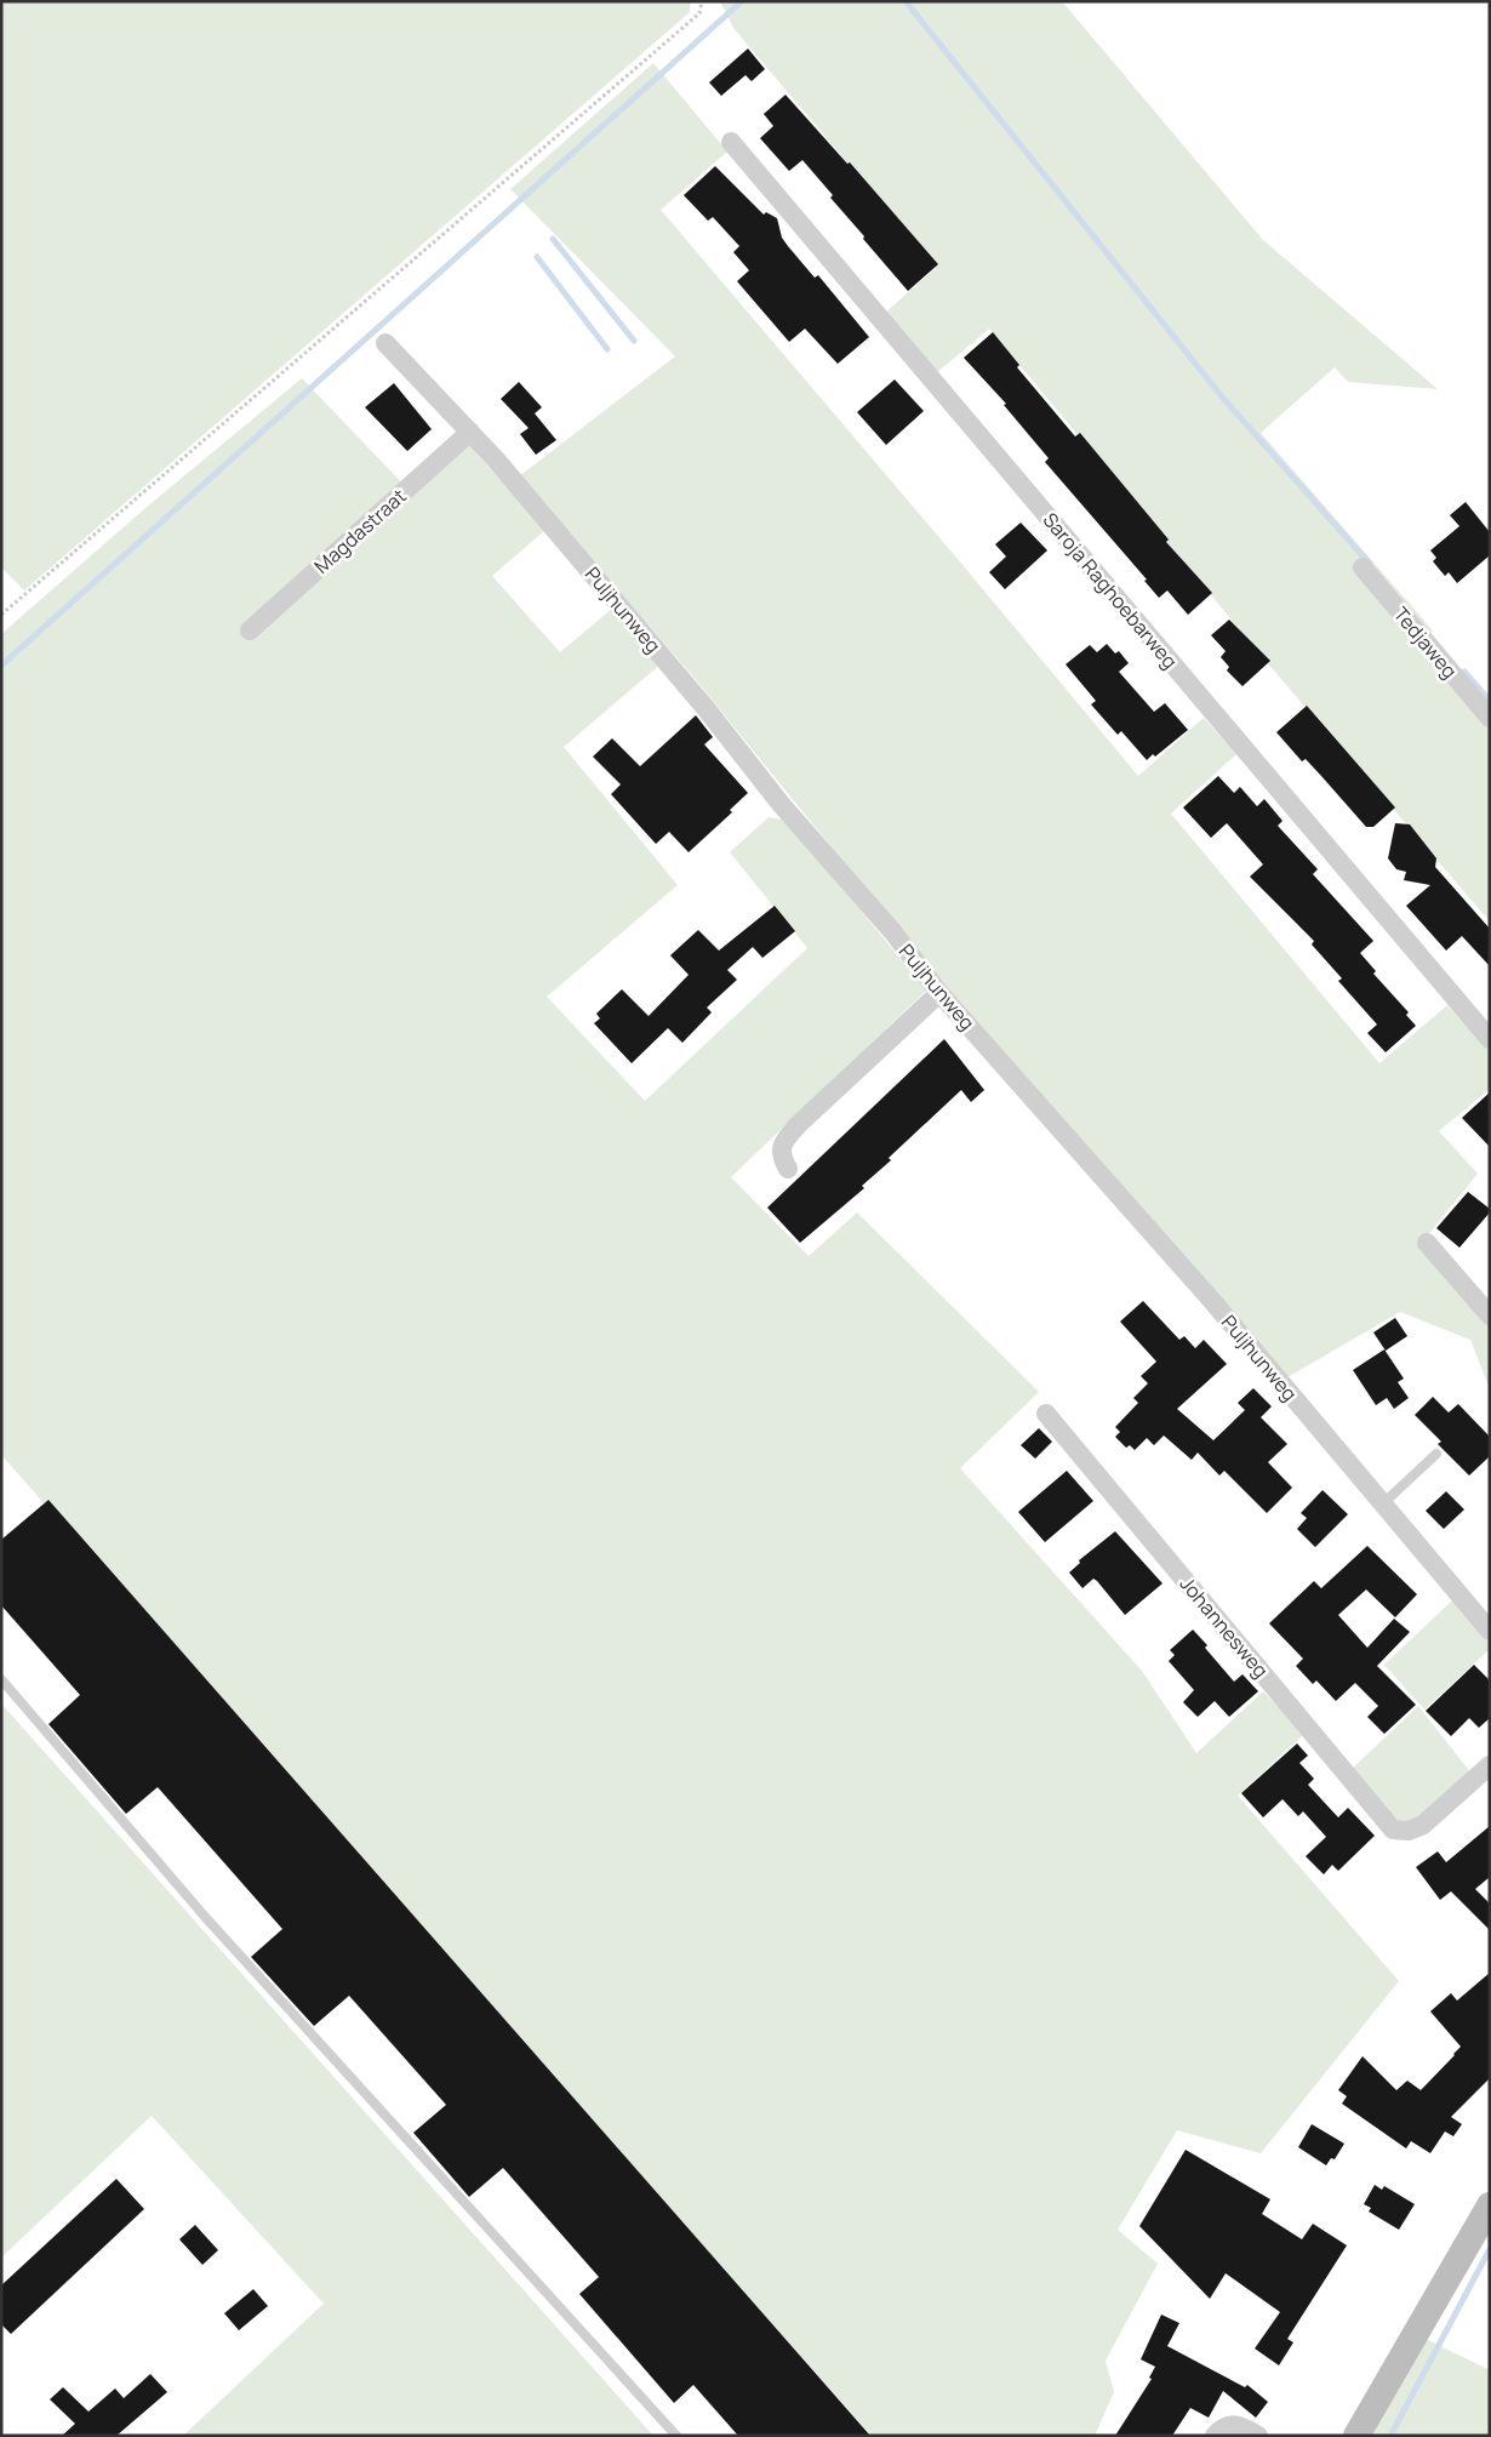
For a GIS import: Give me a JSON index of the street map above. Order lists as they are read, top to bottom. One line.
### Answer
{"streets":{"street":["Magdastraat","Saroja Raghoebarweg","Puljhunweg","Tedjaweg","Johannesweg"]},"crossings":[["Magdastraat","Puljhunweg"]]}
